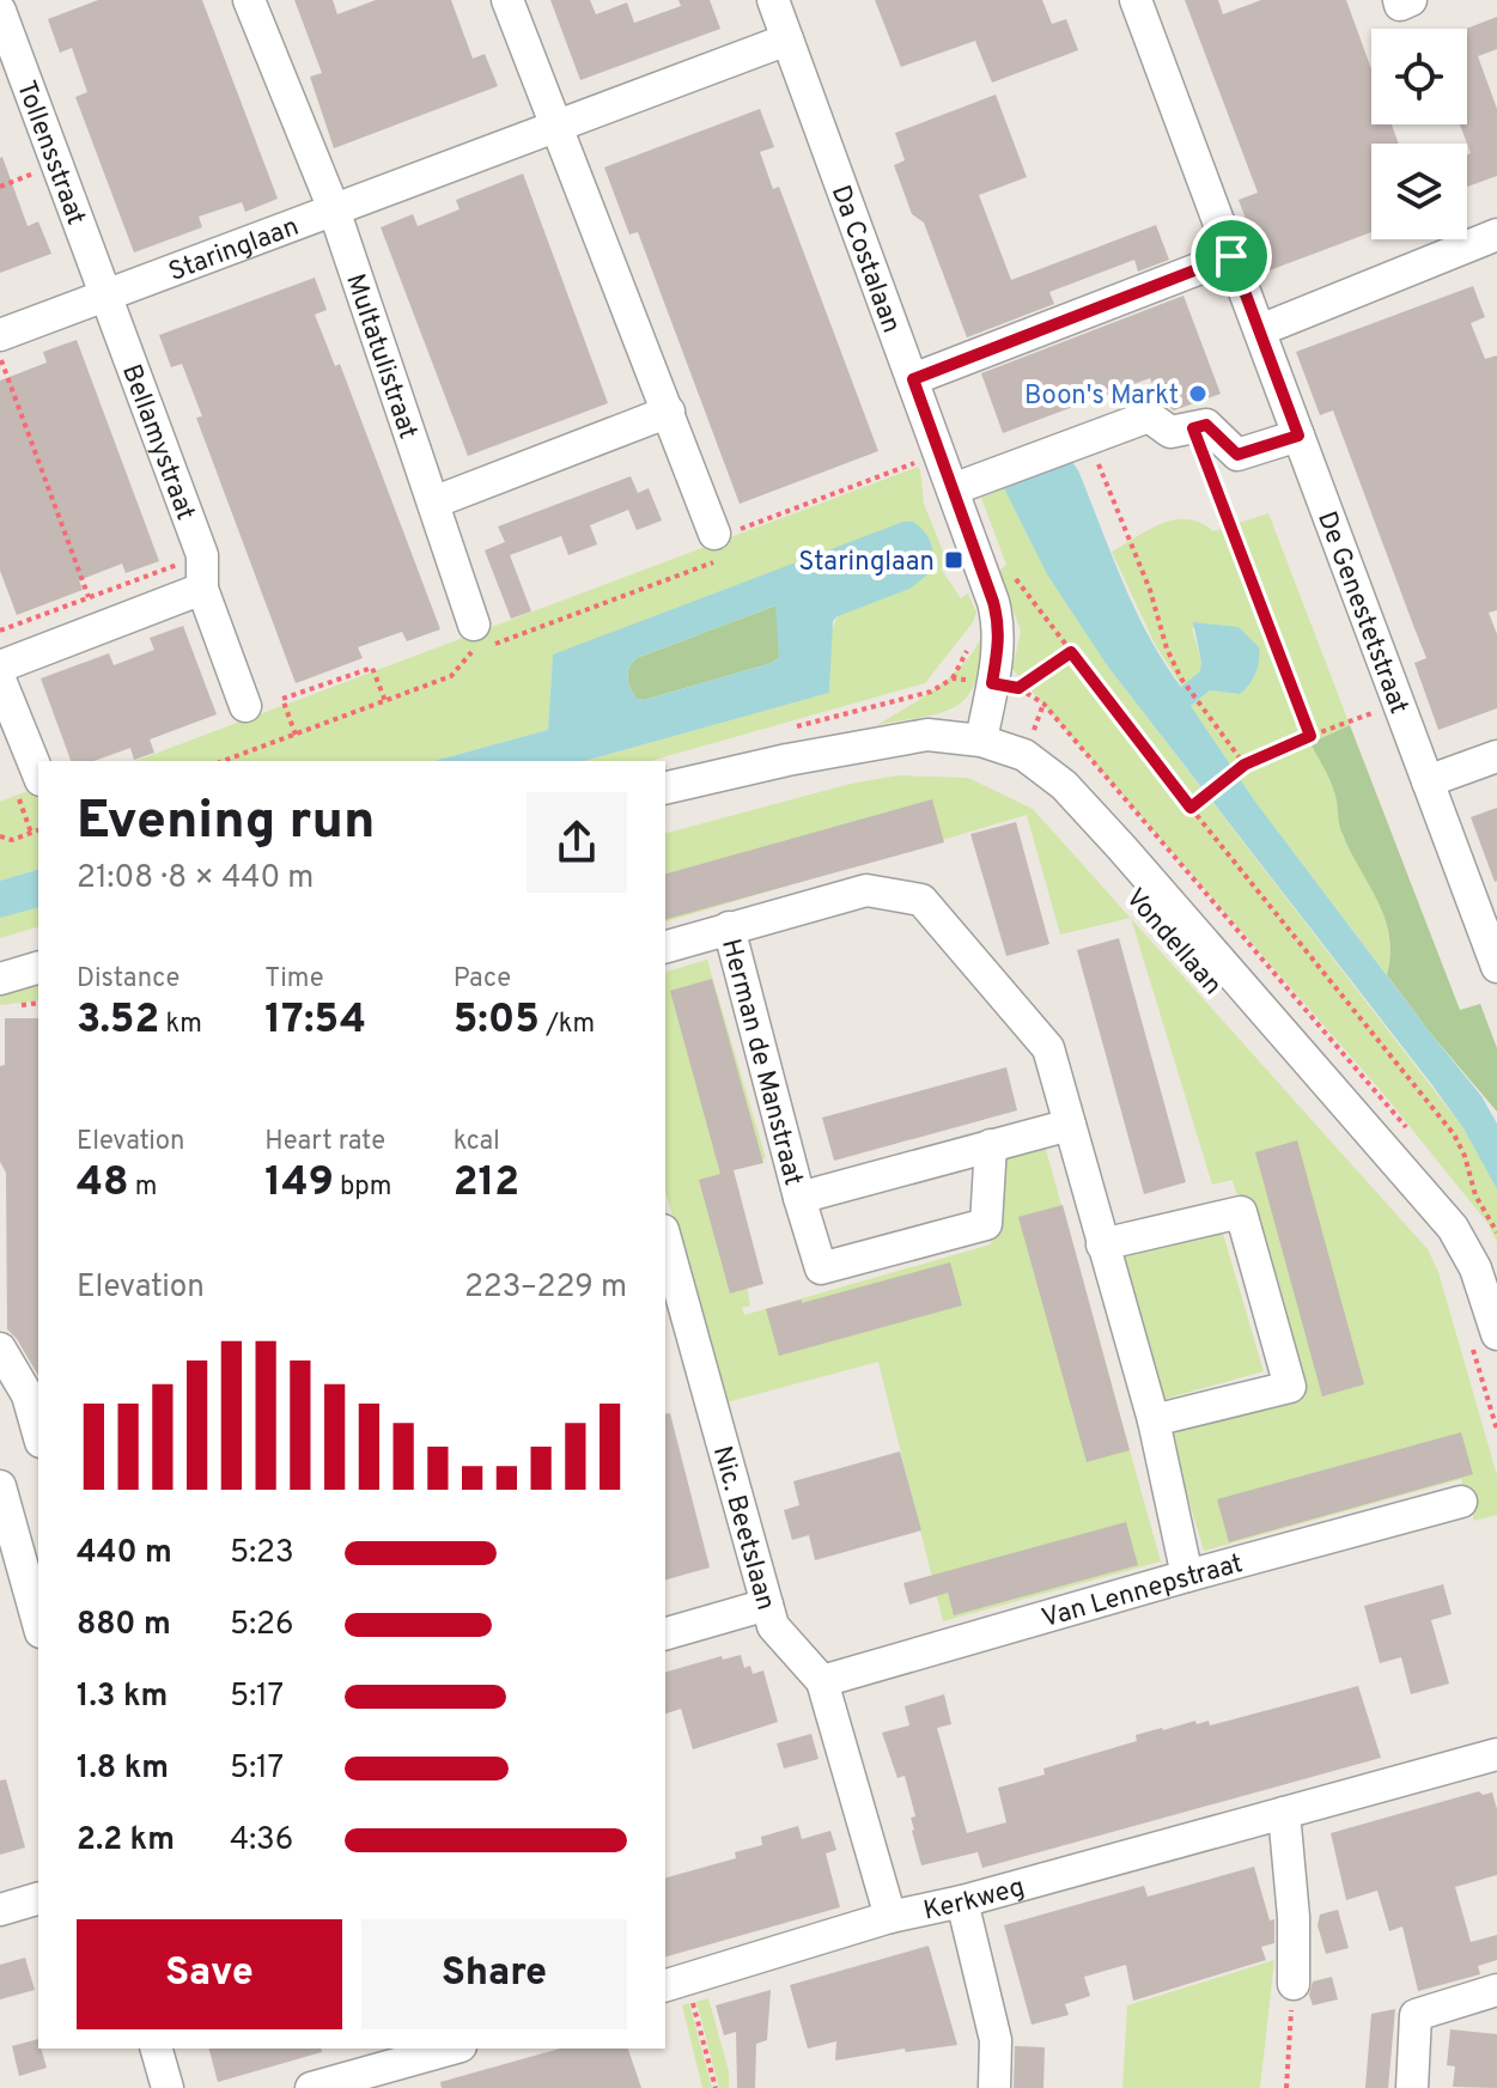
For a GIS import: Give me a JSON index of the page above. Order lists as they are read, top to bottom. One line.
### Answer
{"streets":{"street":["Tollensstraat","Staringlaan","Da Costalaan","Multatulistraat","Bellamystraat","De Genestetstraat","Vondellaan","Herman de Manstraat","Nic. Beetslaan","Van Lennepstraat","Kerkweg"]},"crossings":[["Tollensstraat","Staringlaan"],["Tollensstraat","Bellamystraat"],["Staringlaan","Da Costalaan"],["Staringlaan","Multatulistraat"],["Staringlaan","Bellamystraat"],["Da Costalaan","Vondellaan"],["Nic. Beetslaan","Van Lennepstraat"],["Nic. Beetslaan","Kerkweg"]],"places":{"other":["Boon's Markt"],"transit":["Staringlaan"]},"page":{"heading":["Evening run","21:08 · 8 × 440 m"],"stats":[["Distance","3.52 km"],["Time","17:54"],["Pace","5:05 /km"],["Elevation","48 m"],["Heart rate","149 bpm"],["kcal","212"]],"chart":["Elevation","223–229 m"],"list":[{"name":"440 m","note":"5:23"},{"name":"880 m","note":"5:26"},{"name":"1.3 km","note":"5:17"},{"name":"1.8 km","note":"5:17"},{"name":"2.2 km","note":"4:36"}],"buttons":["Save","Share"]}}
